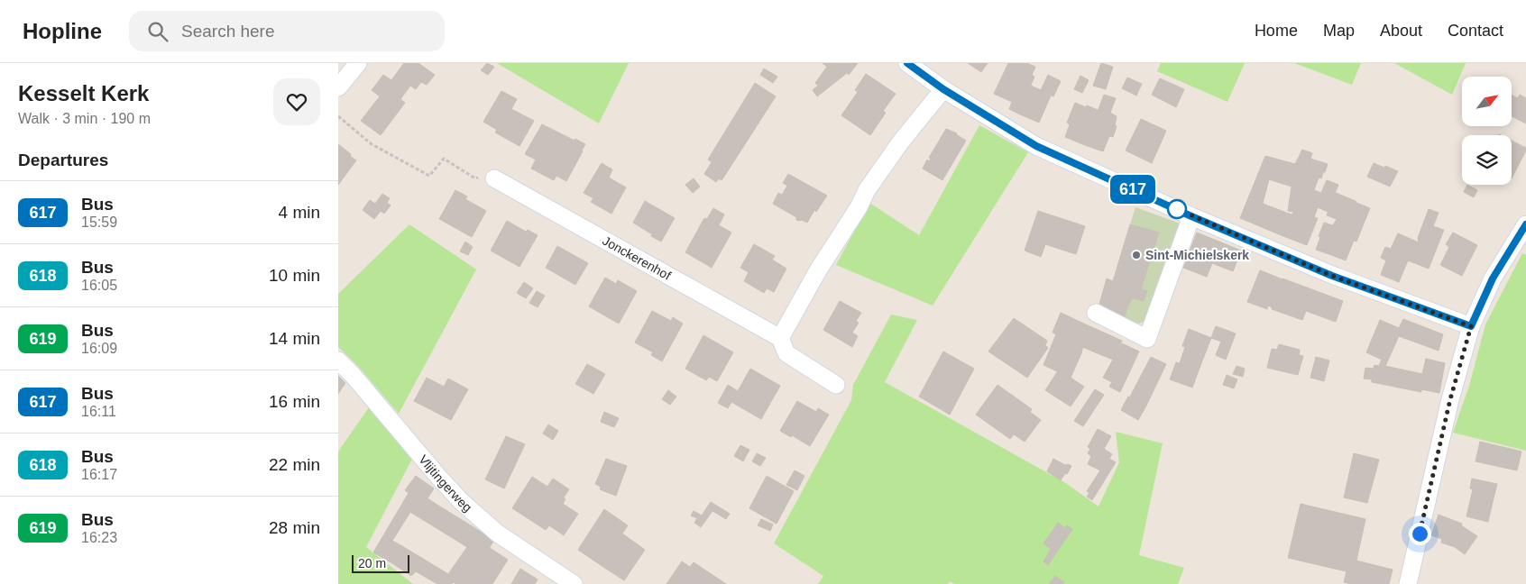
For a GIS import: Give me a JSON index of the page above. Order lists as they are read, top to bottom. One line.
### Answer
{"streets":{"street":["Jonckerenhof","Vlijtingerweg"]},"places":["Sint-Michielskerk"],"lines":["bus line 617"],"scale_bar":"20 m","north":"top right","page":{"header":"Hopline","search":"Search here","nav":["Home","Map","About","Contact"],"heading":[["Kesselt Kerk","Walk · 3 min · 190 m"],"Departures"],"on_map":"617","list":[{"mark":"617","name":"Bus","note":"15:59","value":"4 min"},{"mark":"618","name":"Bus","note":"16:05","value":"10 min"},{"mark":"619","name":"Bus","note":"16:09","value":"14 min"},{"mark":"617","name":"Bus","note":"16:11","value":"16 min"},{"mark":"618","name":"Bus","note":"16:17","value":"22 min"},{"mark":"619","name":"Bus","note":"16:23","value":"28 min"}],"scale":"20 m"}}
